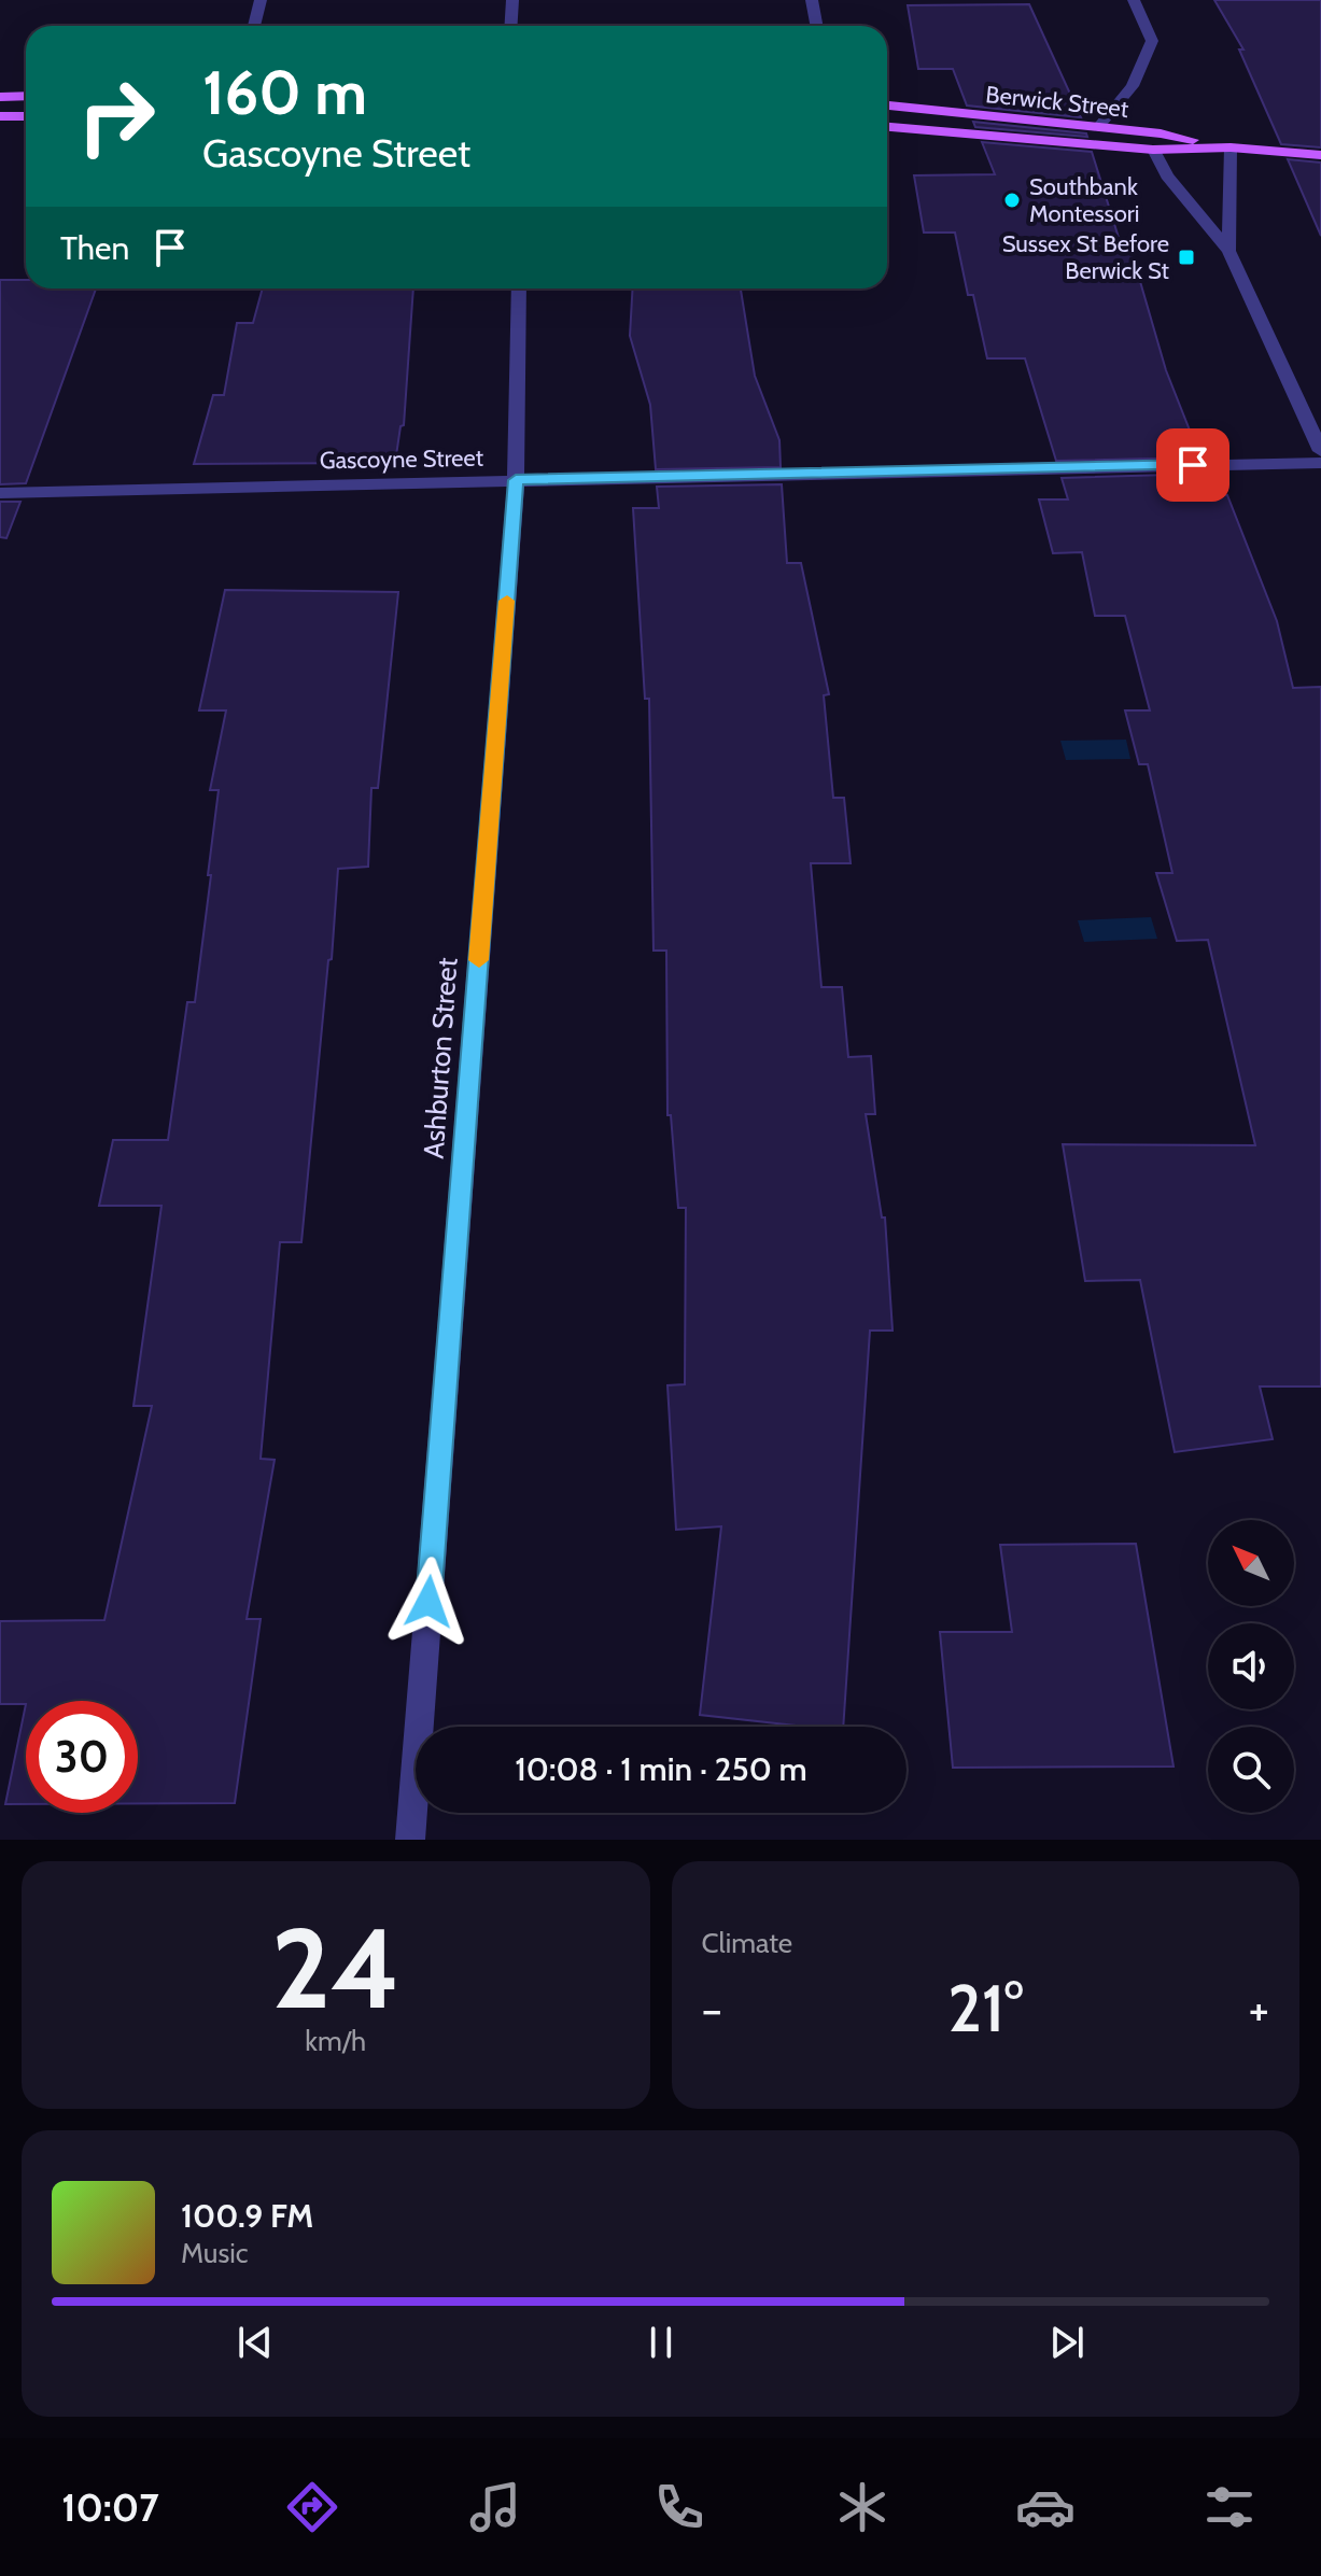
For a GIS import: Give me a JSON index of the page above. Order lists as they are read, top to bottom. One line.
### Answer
{"streets":{"main road":["Berwick Street"],"street":["Gascoyne Street","Ashburton Street"]},"crossings":[["Gascoyne Street","Ashburton Street"]],"places":{"other":["Southbank Montessori"],"transit":["Sussex St Before Berwick St"]},"north":"top left","page":{"turn":["160 m","Gascoyne Street"],"then":"Then","limit":"30","trip":"10:08 · 1 min · 250 m","tile":[["24","km/h"],"Climate"],"heat":["−","21°","+"],"song":["100.9 FM","Music"],"tabs":"10:07"}}
